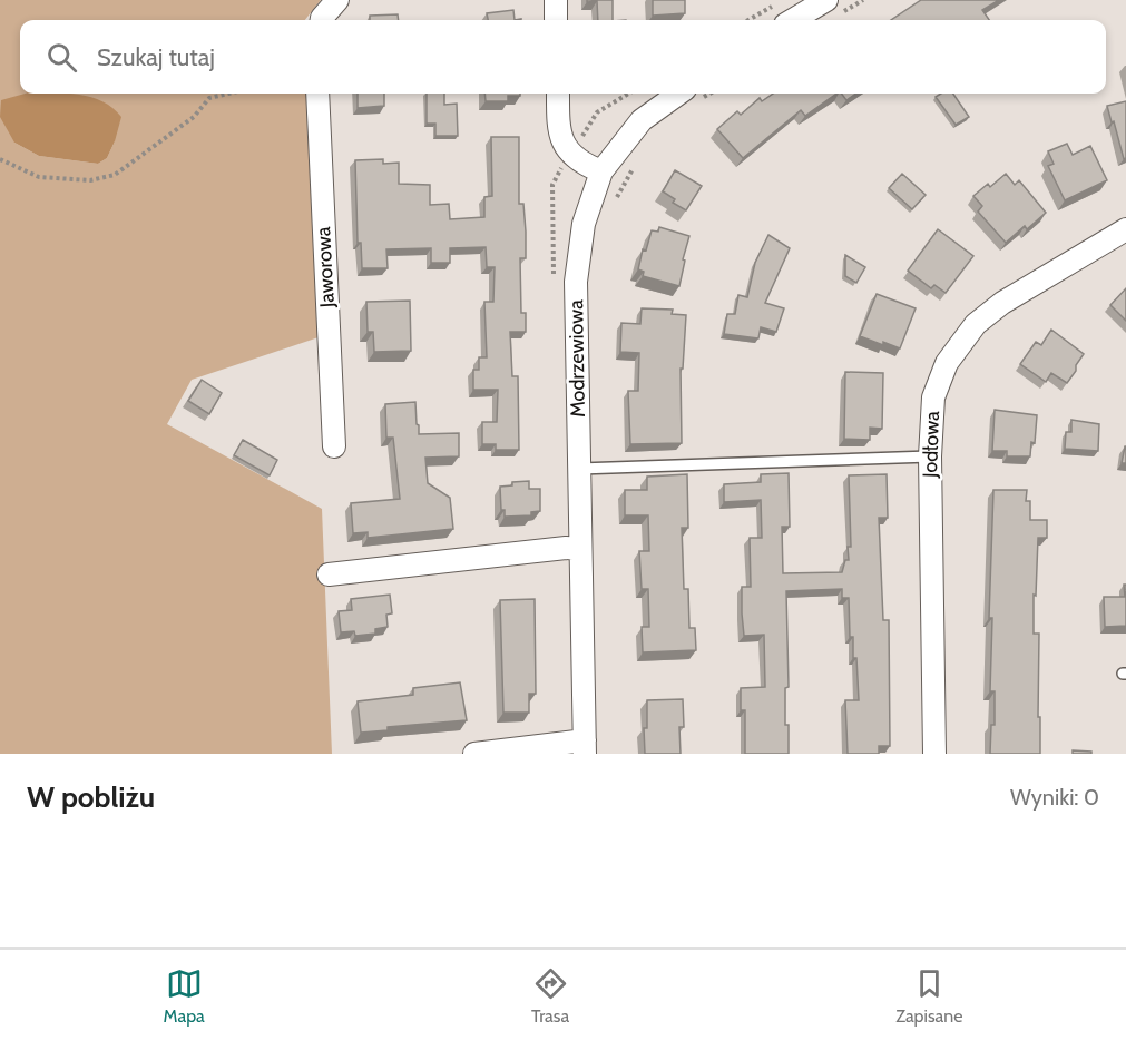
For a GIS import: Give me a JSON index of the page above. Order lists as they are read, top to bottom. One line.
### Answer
{"streets":{"street":["Jaworowa","Modrzewiowa","Jodłowa"]},"page":{"search":"Szukaj tutaj","heading":["W pobliżu","Wyniki: 0"],"nav":["Mapa","Trasa","Zapisane"]}}
